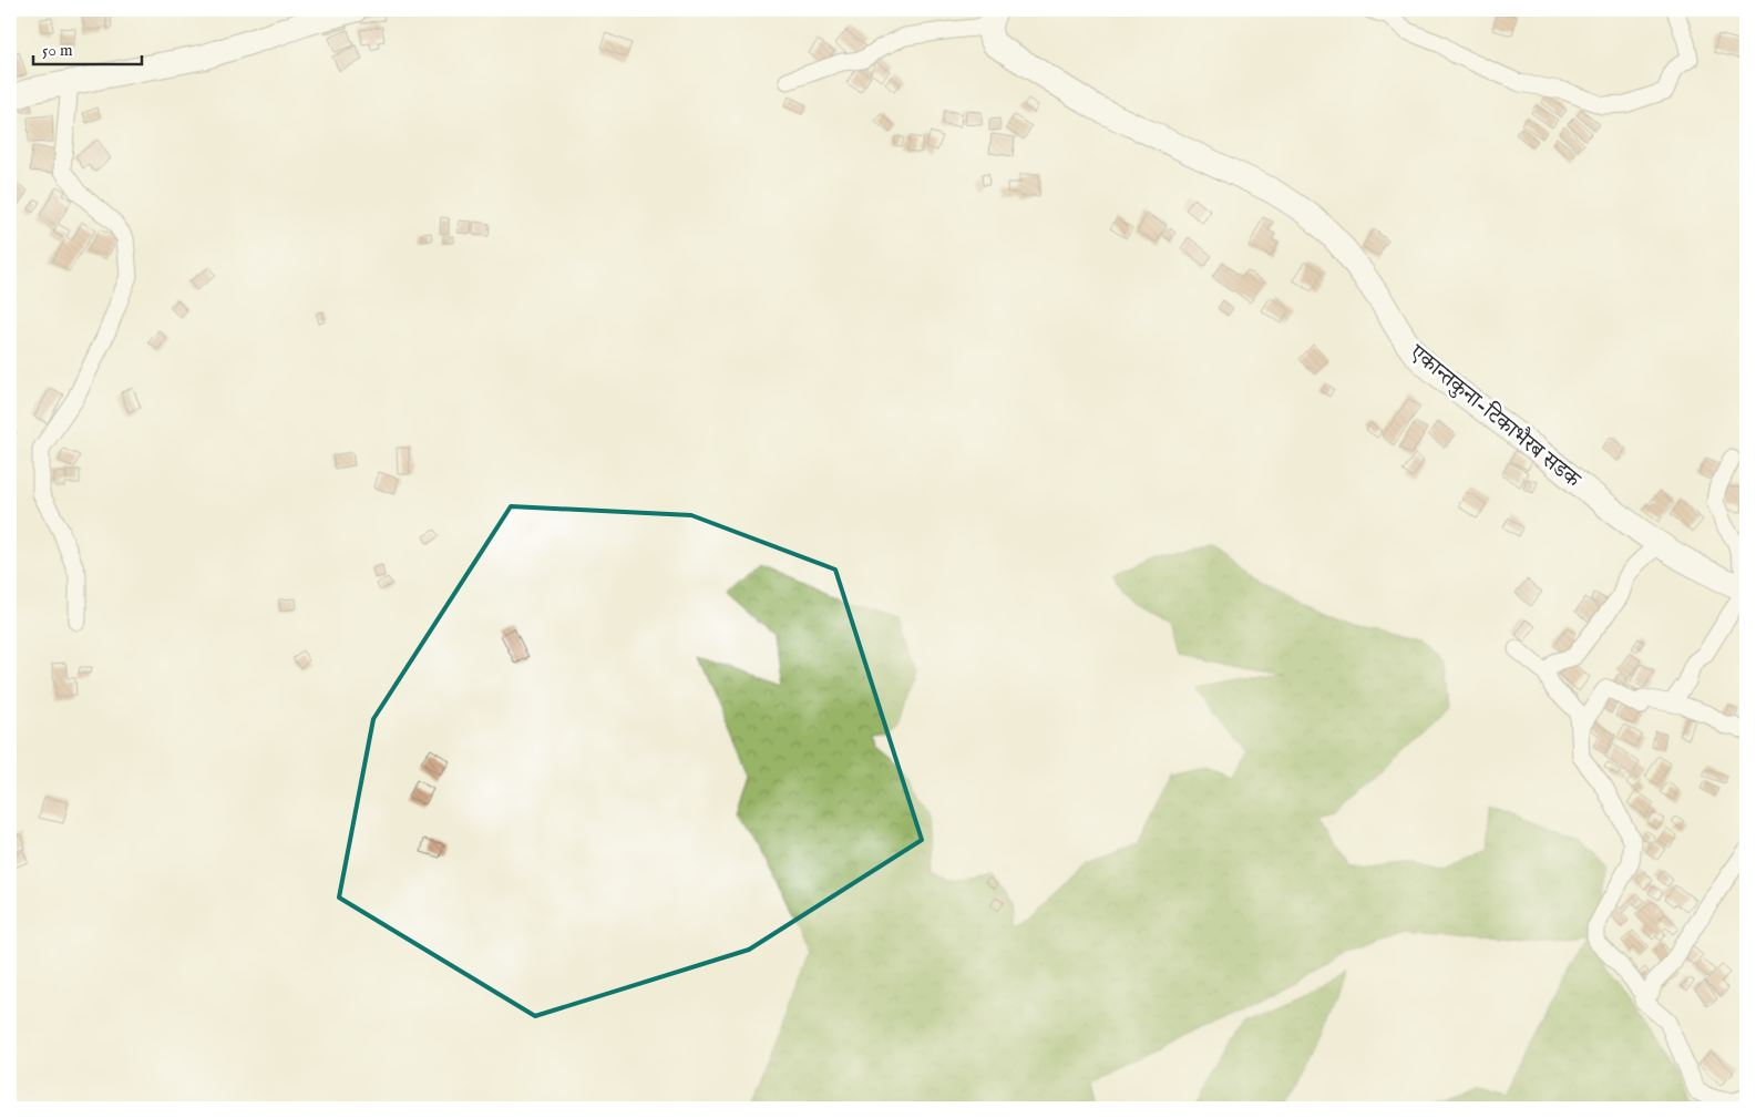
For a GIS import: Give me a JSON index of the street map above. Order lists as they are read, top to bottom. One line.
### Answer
{"streets":{"main road":["एकान्तकुना-टिकाभैरब सडक"]},"scale_bar":"50 m"}
